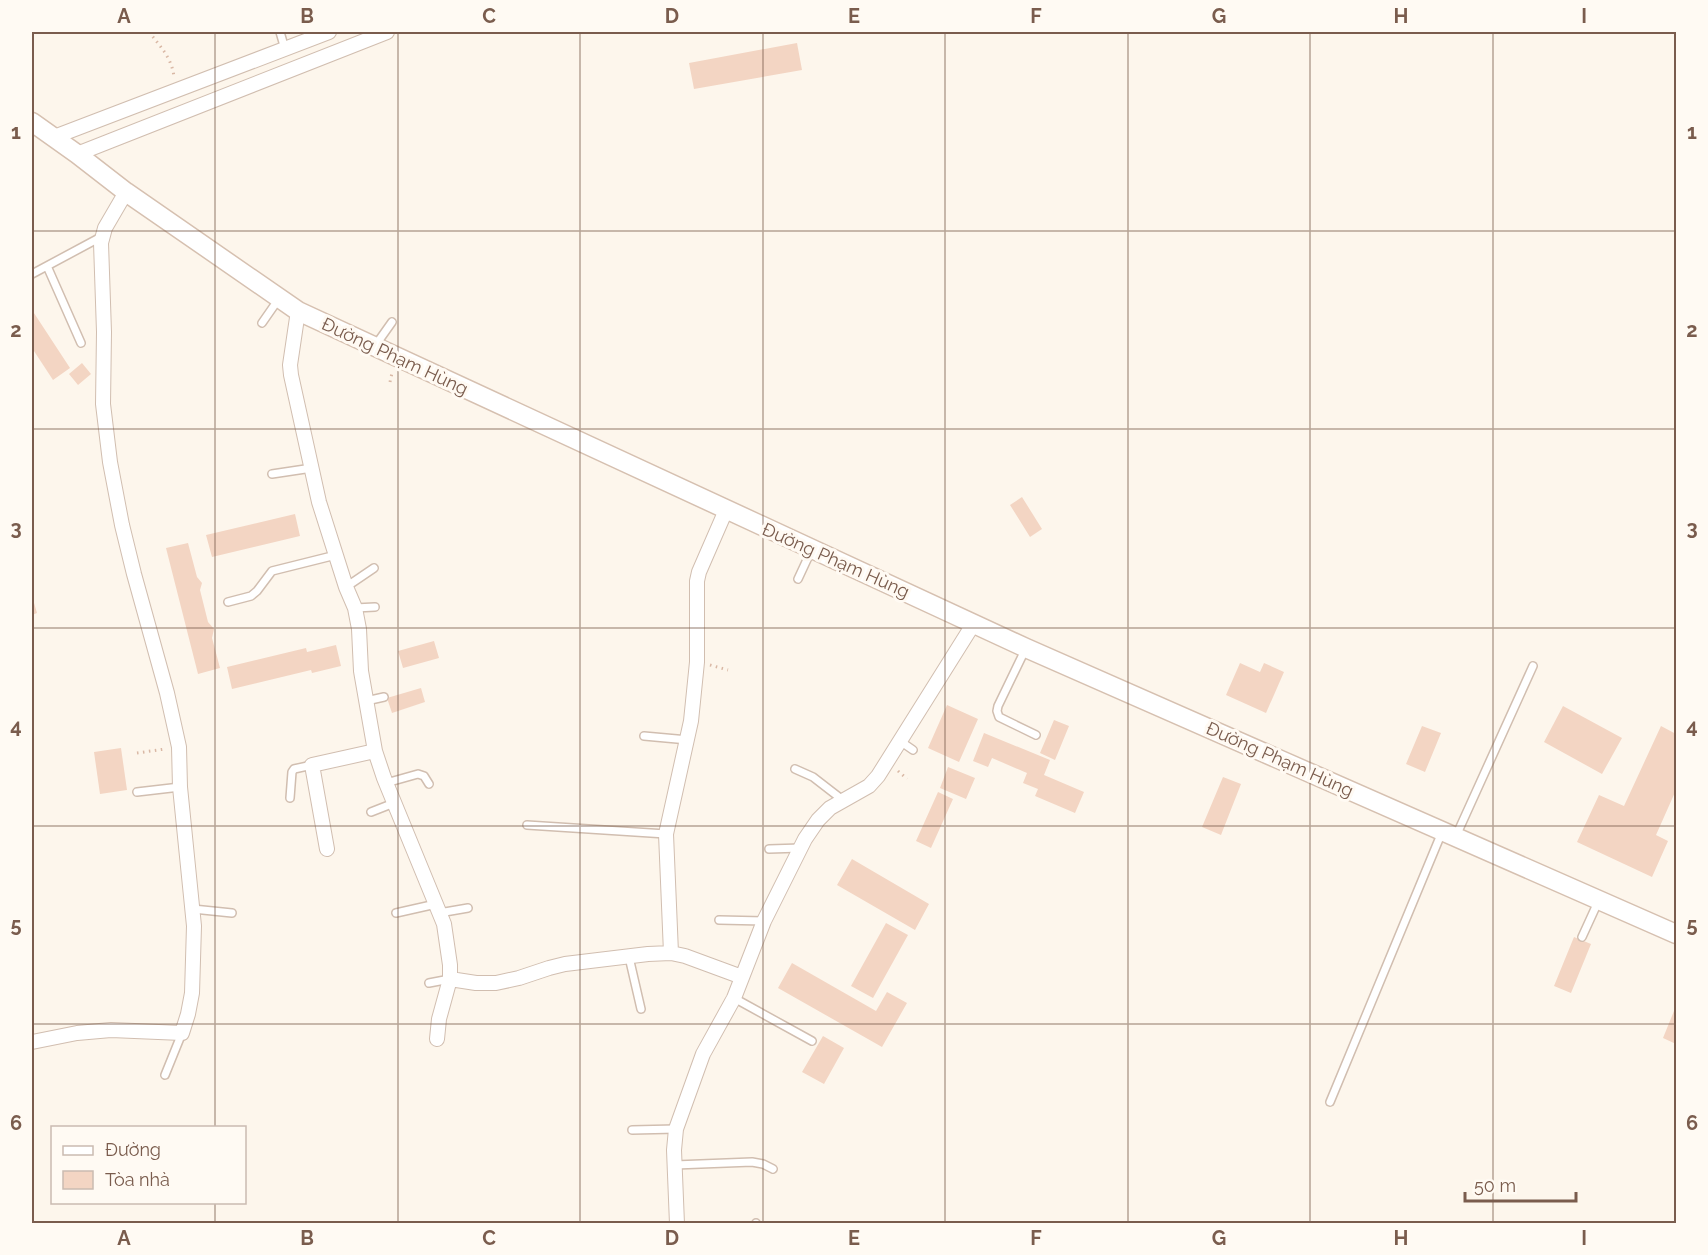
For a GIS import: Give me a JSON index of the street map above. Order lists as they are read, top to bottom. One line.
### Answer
{"streets":{"main road":["Đường Phạm Hùng"]},"legend":["Đường","Tòa nhà"],"scale_bar":"50 m","grid":{"columns":["A","B","C","D","E","F","G","H","I"],"rows":["1","2","3","4","5","6"]}}
